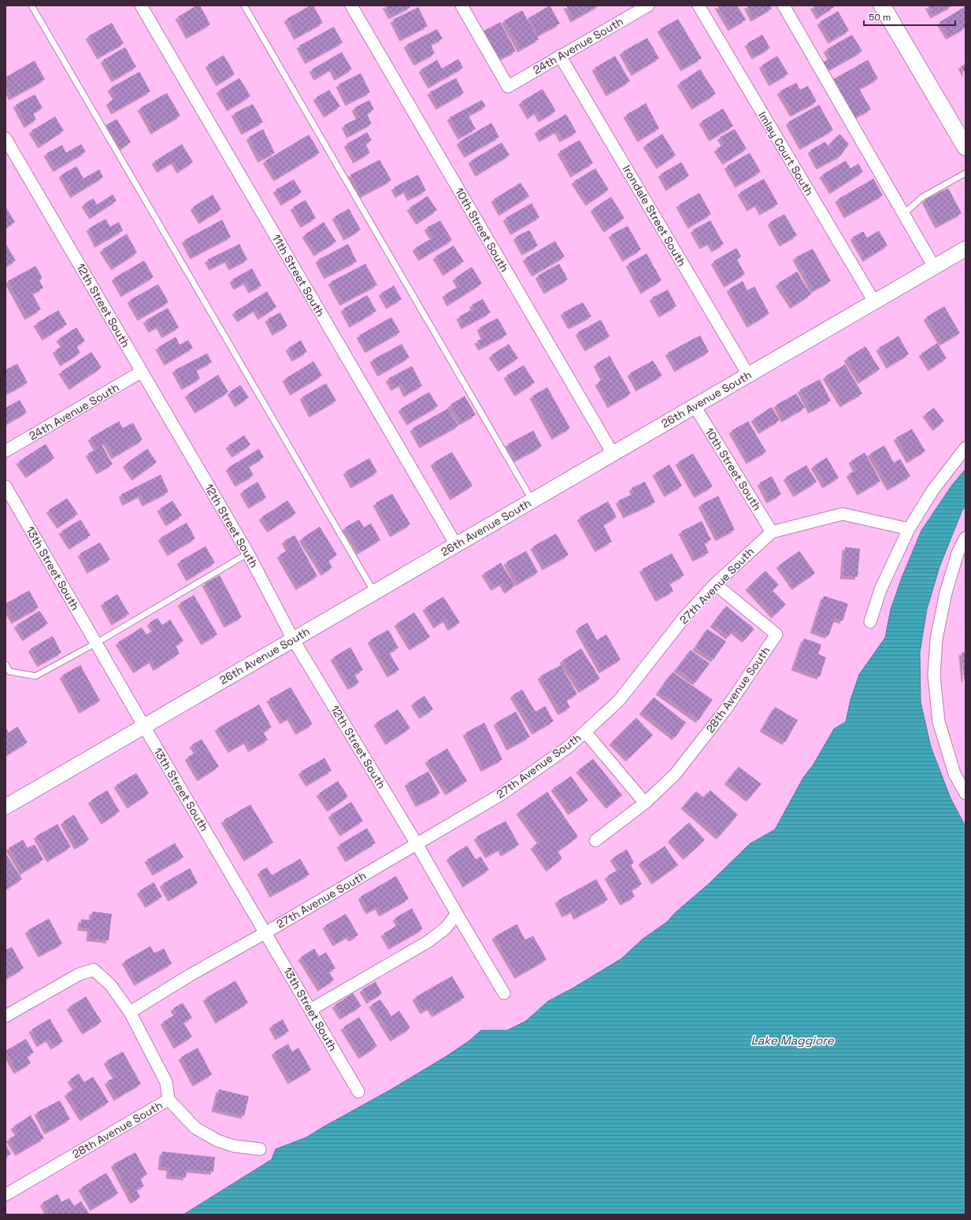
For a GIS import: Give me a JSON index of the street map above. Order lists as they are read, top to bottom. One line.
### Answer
{"streets":{"street":["24th Avenue South","Imlay Court South","Irondale Street South","10th Street South","11th Street South","12th Street South","26th Avenue South","13th Street South","27th Avenue South","28th Avenue South"]},"crossings":[["24th Avenue South","Irondale Street South"],["24th Avenue South","12th Street South"],["Imlay Court South","26th Avenue South"],["Irondale Street South","26th Avenue South"],["10th Street South","26th Avenue South"],["10th Street South","27th Avenue South"],["11th Street South","26th Avenue South"],["12th Street South","26th Avenue South"],["12th Street South","27th Avenue South"],["26th Avenue South","13th Street South"],["13th Street South","27th Avenue South"],["27th Avenue South","28th Avenue South"]],"water":["Lake Maggiore"],"scale_bar":"50 m"}
